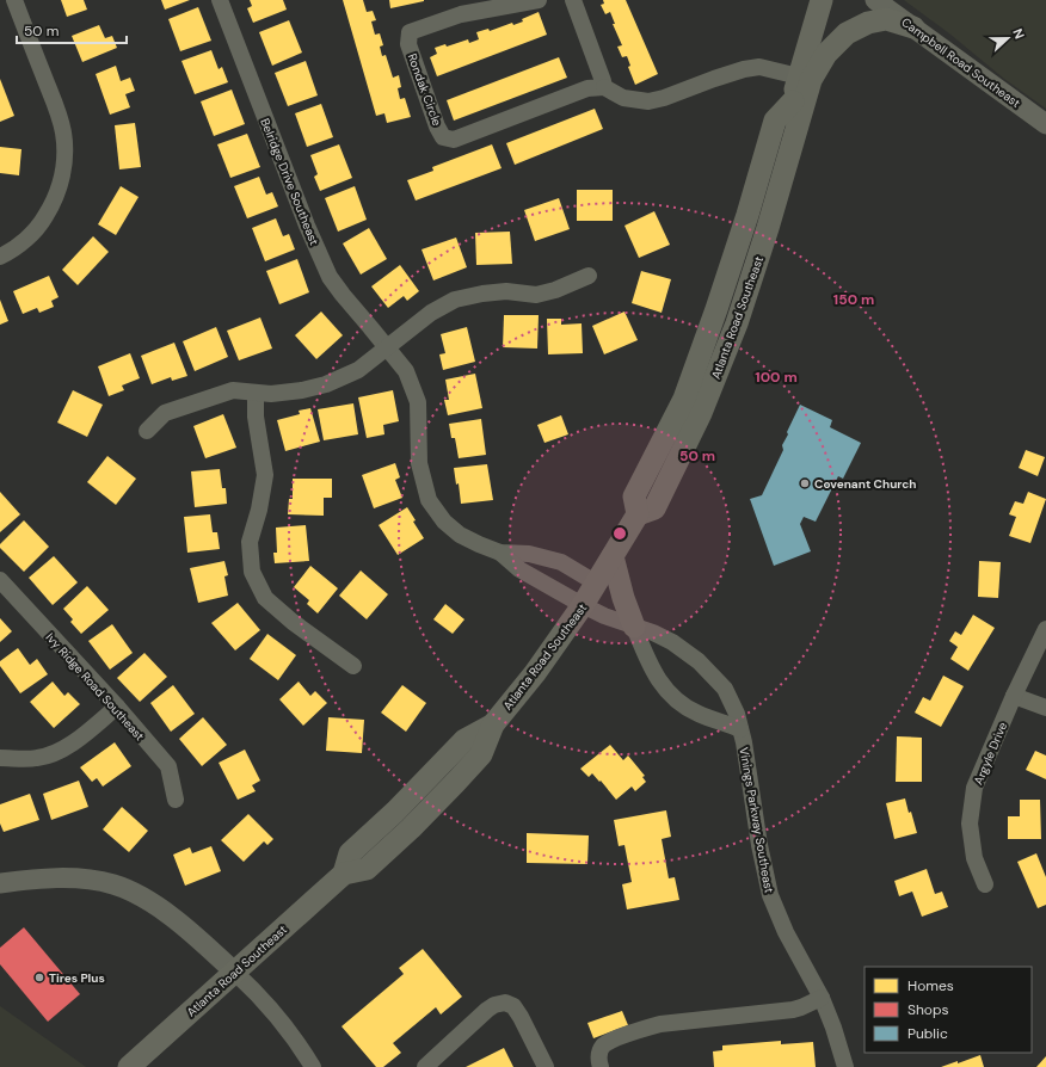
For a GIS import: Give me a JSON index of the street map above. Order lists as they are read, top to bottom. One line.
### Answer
{"streets":{"main road":["Atlanta Road Southeast"],"street":["Campbell Road Southeast","Rondak Circle","Belridge Drive Southeast","Ivy Ridge Road Southeast","Argyle Drive","Vinings Parkway Southeast"]},"crossings":[["Belridge Drive Southeast","Atlanta Road Southeast"],["Belridge Drive Southeast","Vinings Parkway Southeast"],["Atlanta Road Southeast","Vinings Parkway Southeast"]],"places":["Covenant Church","Tires Plus"],"legend":["Homes","Shops","Public"],"scale_bar":"50 m","north":"right","rings":["150 m","100 m","50 m"]}
